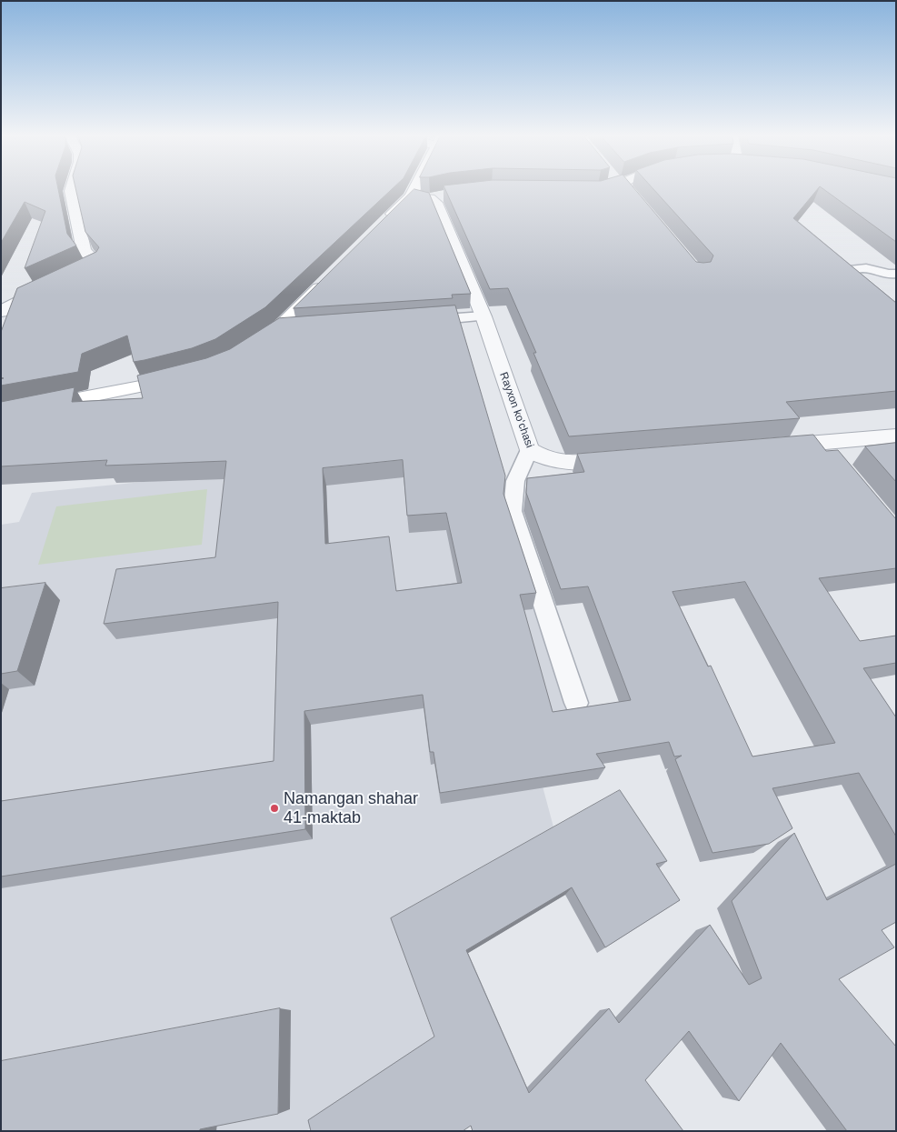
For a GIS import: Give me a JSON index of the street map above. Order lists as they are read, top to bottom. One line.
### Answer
{"streets":{"street":["Rayxon koʻchasi"]},"places":["Namangan shahar 41-maktab"]}
